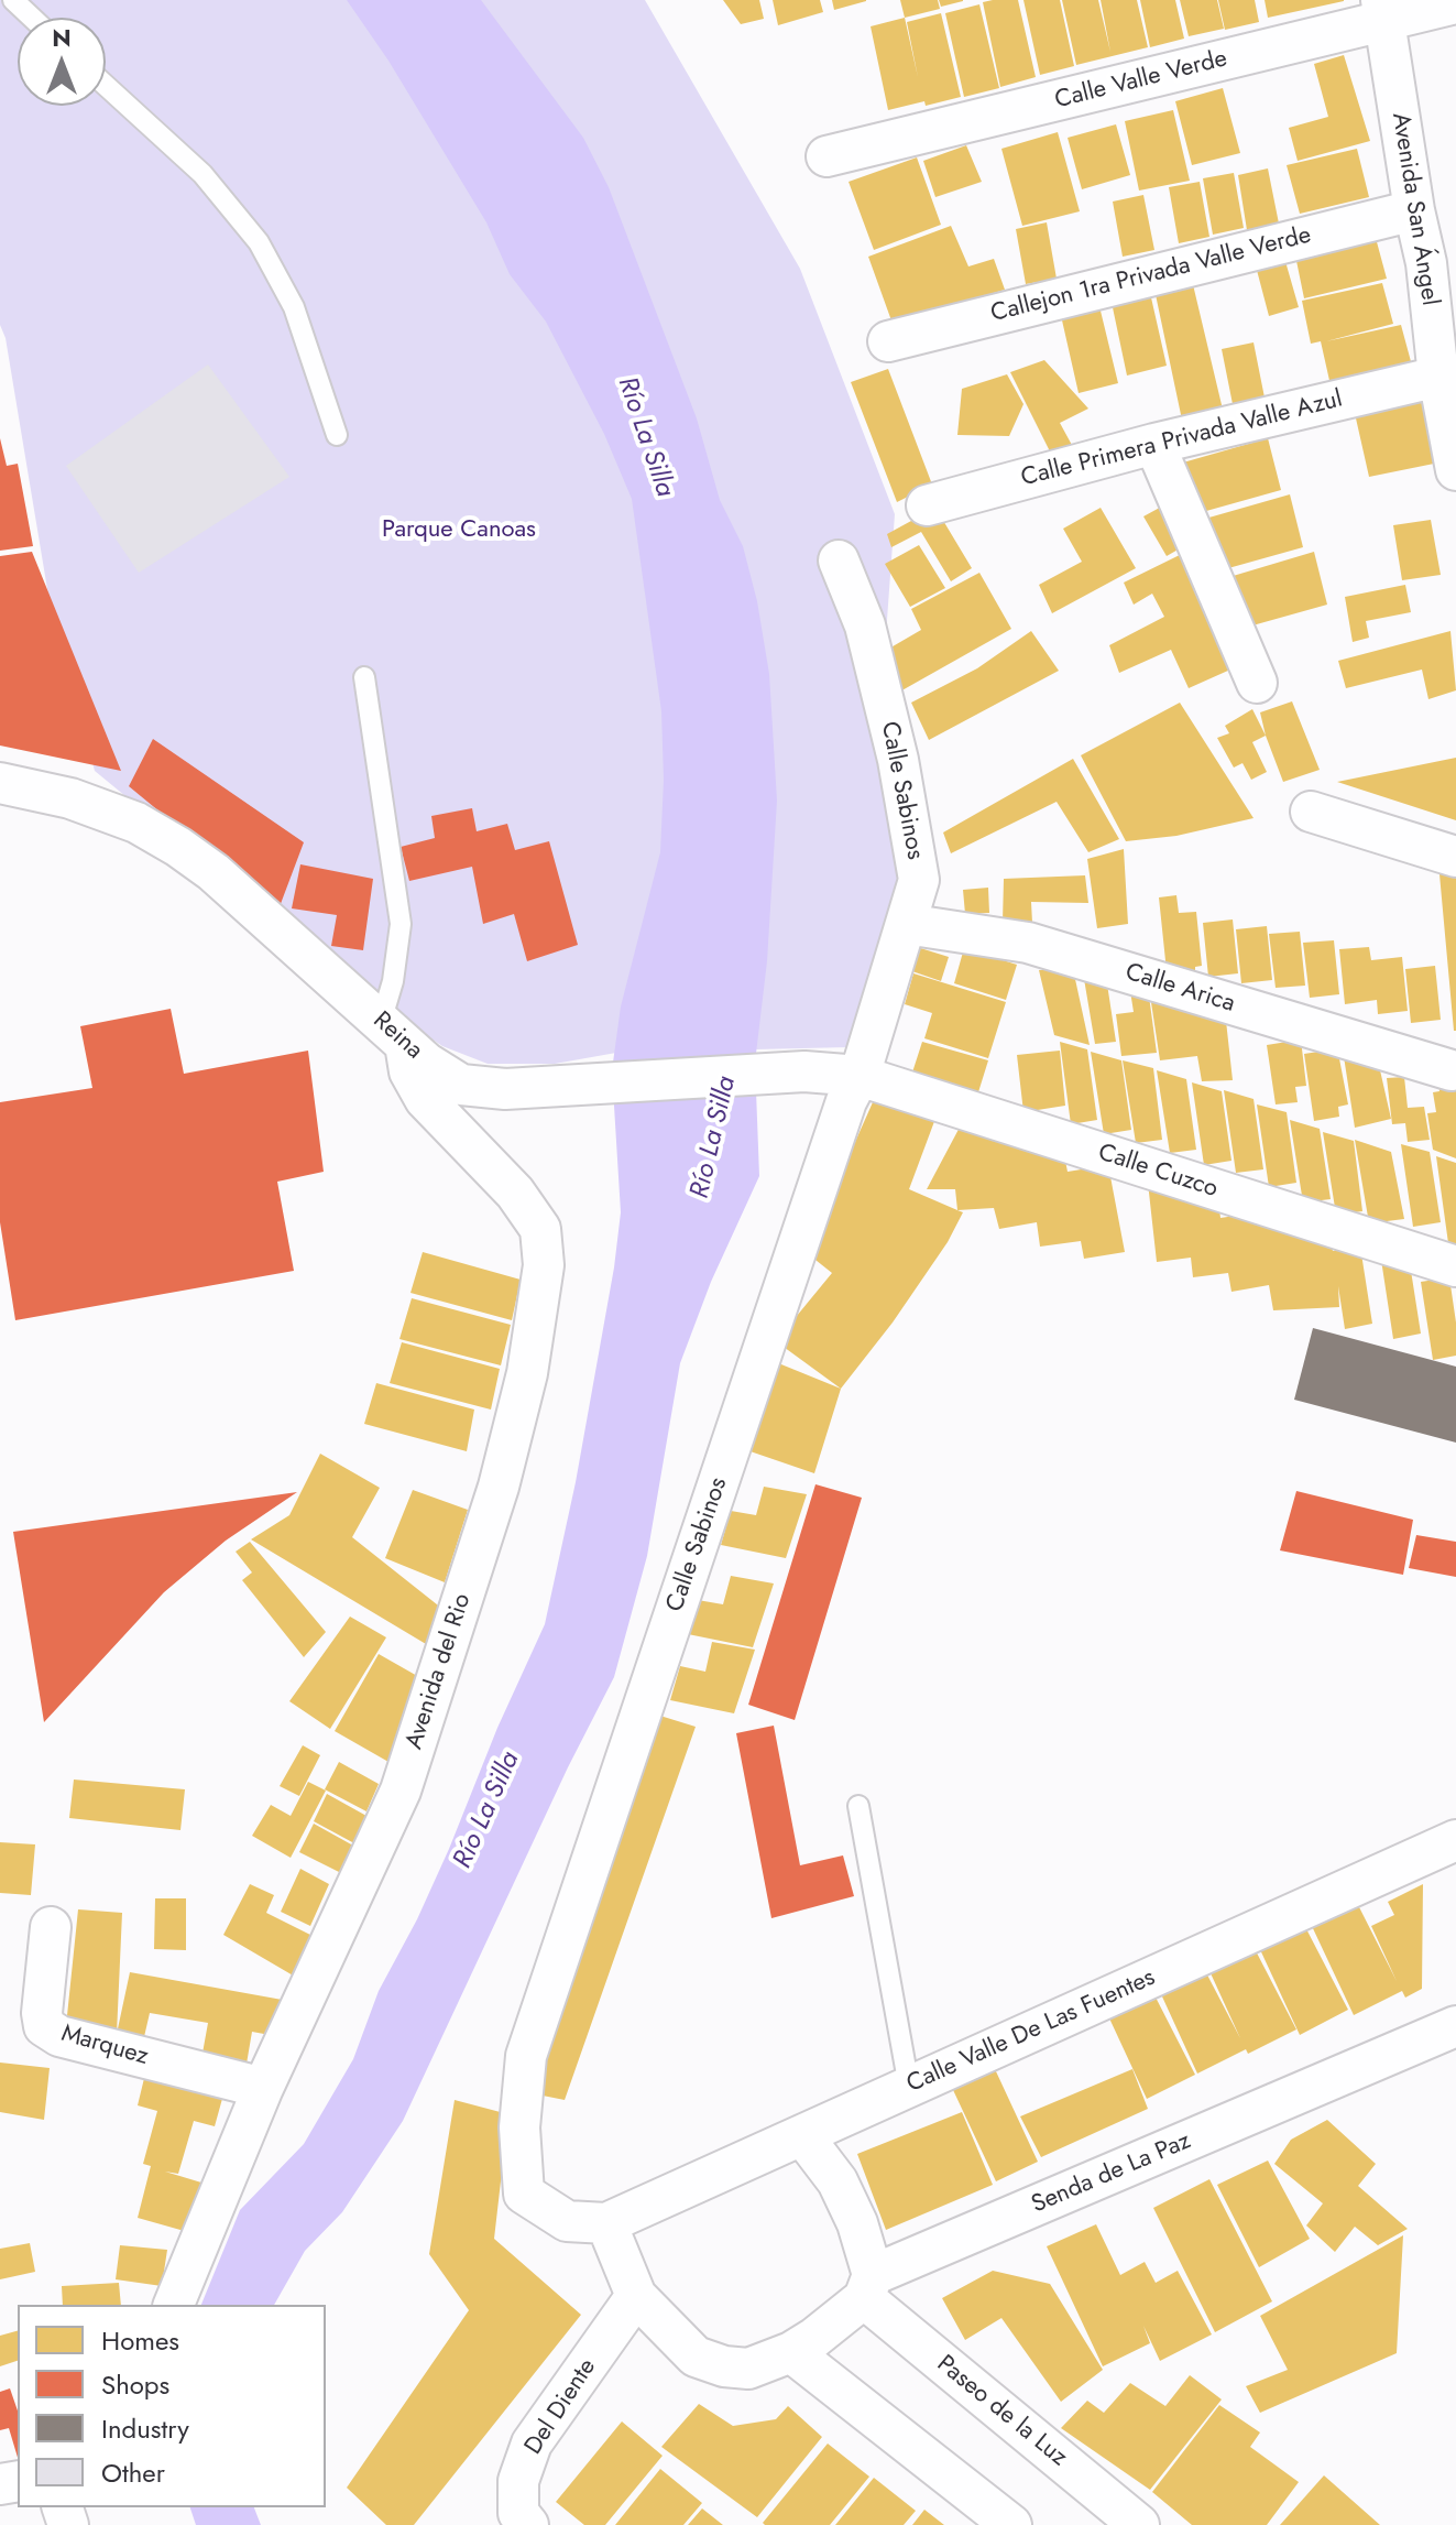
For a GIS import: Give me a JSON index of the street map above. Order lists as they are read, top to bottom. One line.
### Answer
{"streets":{"street":["Calle Valle Verde","Avenida San Ángel","Callejon 1ra Privada Valle Verde","Calle Primera Privada Valle Azul","Calle Sabinos","Calle Arica","Reina","Calle Cuzco","Avenida del Rio","Calle Valle De Las Fuentes","Marquez","Senda de La Paz","Del Diente","Paseo de la Luz"]},"crossings":[["Calle Valle Verde","Avenida San Ángel"],["Avenida San Ángel","Callejon 1ra Privada Valle Verde"],["Avenida San Ángel","Calle Primera Privada Valle Azul"],["Calle Sabinos","Calle Arica"],["Calle Sabinos","Reina"],["Calle Sabinos","Calle Cuzco"],["Calle Sabinos","Calle Valle De Las Fuentes"],["Calle Sabinos","Senda de La Paz"],["Calle Sabinos","Del Diente"],["Calle Sabinos","Paseo de la Luz"],["Reina","Calle Cuzco"],["Reina","Avenida del Rio"],["Avenida del Rio","Marquez"],["Calle Valle De Las Fuentes","Senda de La Paz"],["Calle Valle De Las Fuentes","Del Diente"],["Calle Valle De Las Fuentes","Paseo de la Luz"],["Senda de La Paz","Del Diente"],["Senda de La Paz","Paseo de la Luz"],["Del Diente","Paseo de la Luz"]],"water":["Río La Silla"],"parks":["Parque Canoas"],"legend":["Homes","Shops","Industry","Other"],"north":"top"}
